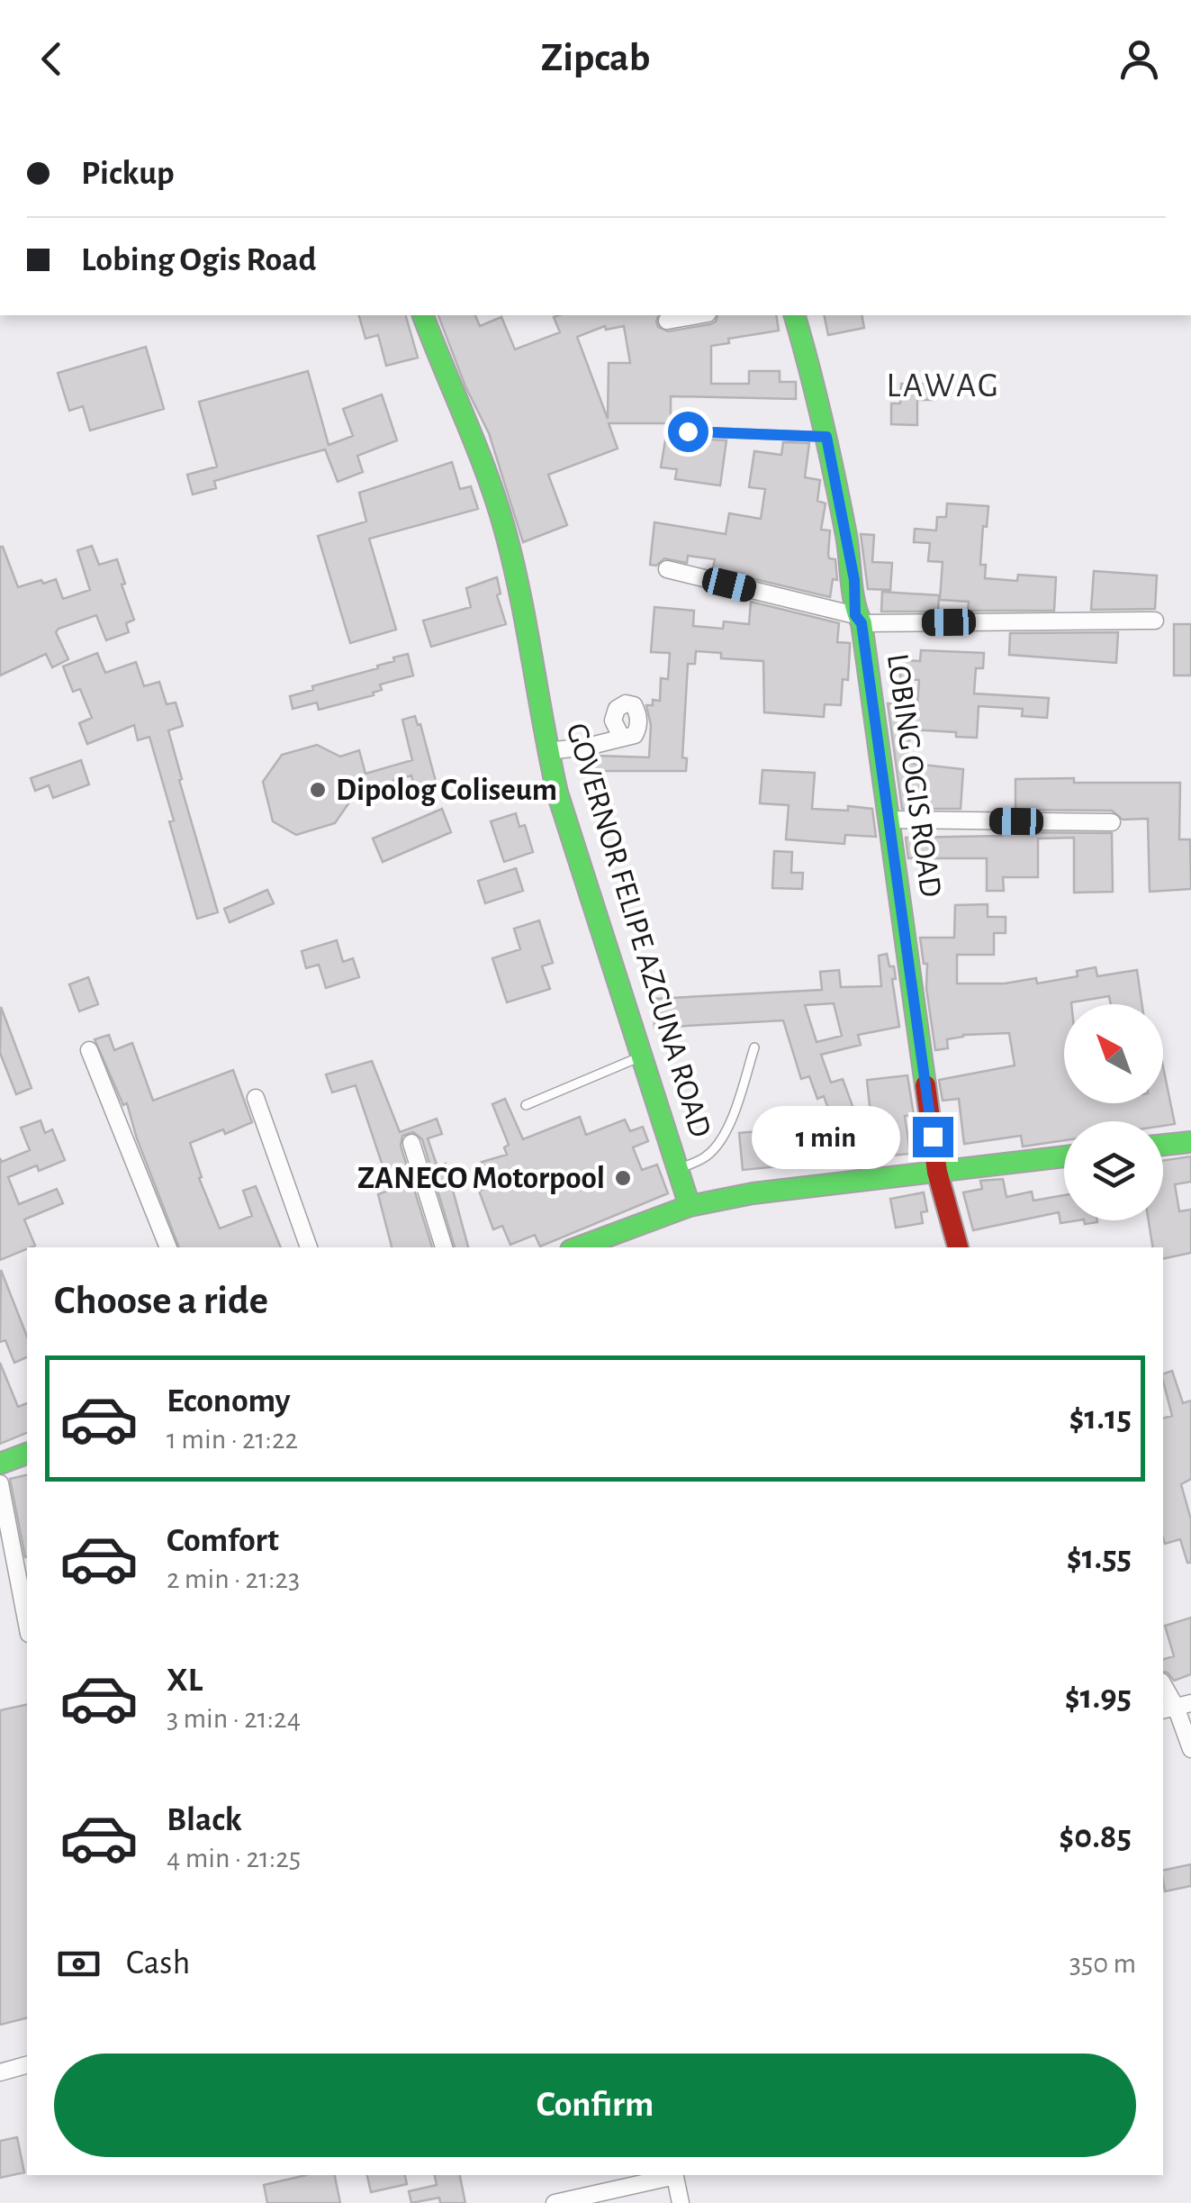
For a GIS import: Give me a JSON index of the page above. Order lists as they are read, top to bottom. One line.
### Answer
{"streets":{"street":["LOBING OGIS ROAD","GOVERNOR FELIPE AZCUNA ROAD"]},"districts":["LAWAG"],"places":["Dipolog Coliseum","ZANECO Motorpool"],"north":"top left","page":{"header":"Zipcab","banner":["Pickup","Lobing Ogis Road"],"bubble":"1 min","heading":"Choose a ride","list":[{"name":"Economy","note":"1 min · 21:22","value":"$1.15"},{"name":"Comfort","note":"2 min · 21:23","value":"$1.55"},{"name":"XL","note":"3 min · 21:24","value":"$1.95"},{"name":"Black","note":"4 min · 21:25","value":"$0.85"}],"pay":["Cash","350 m"],"buttons":"Confirm"}}
